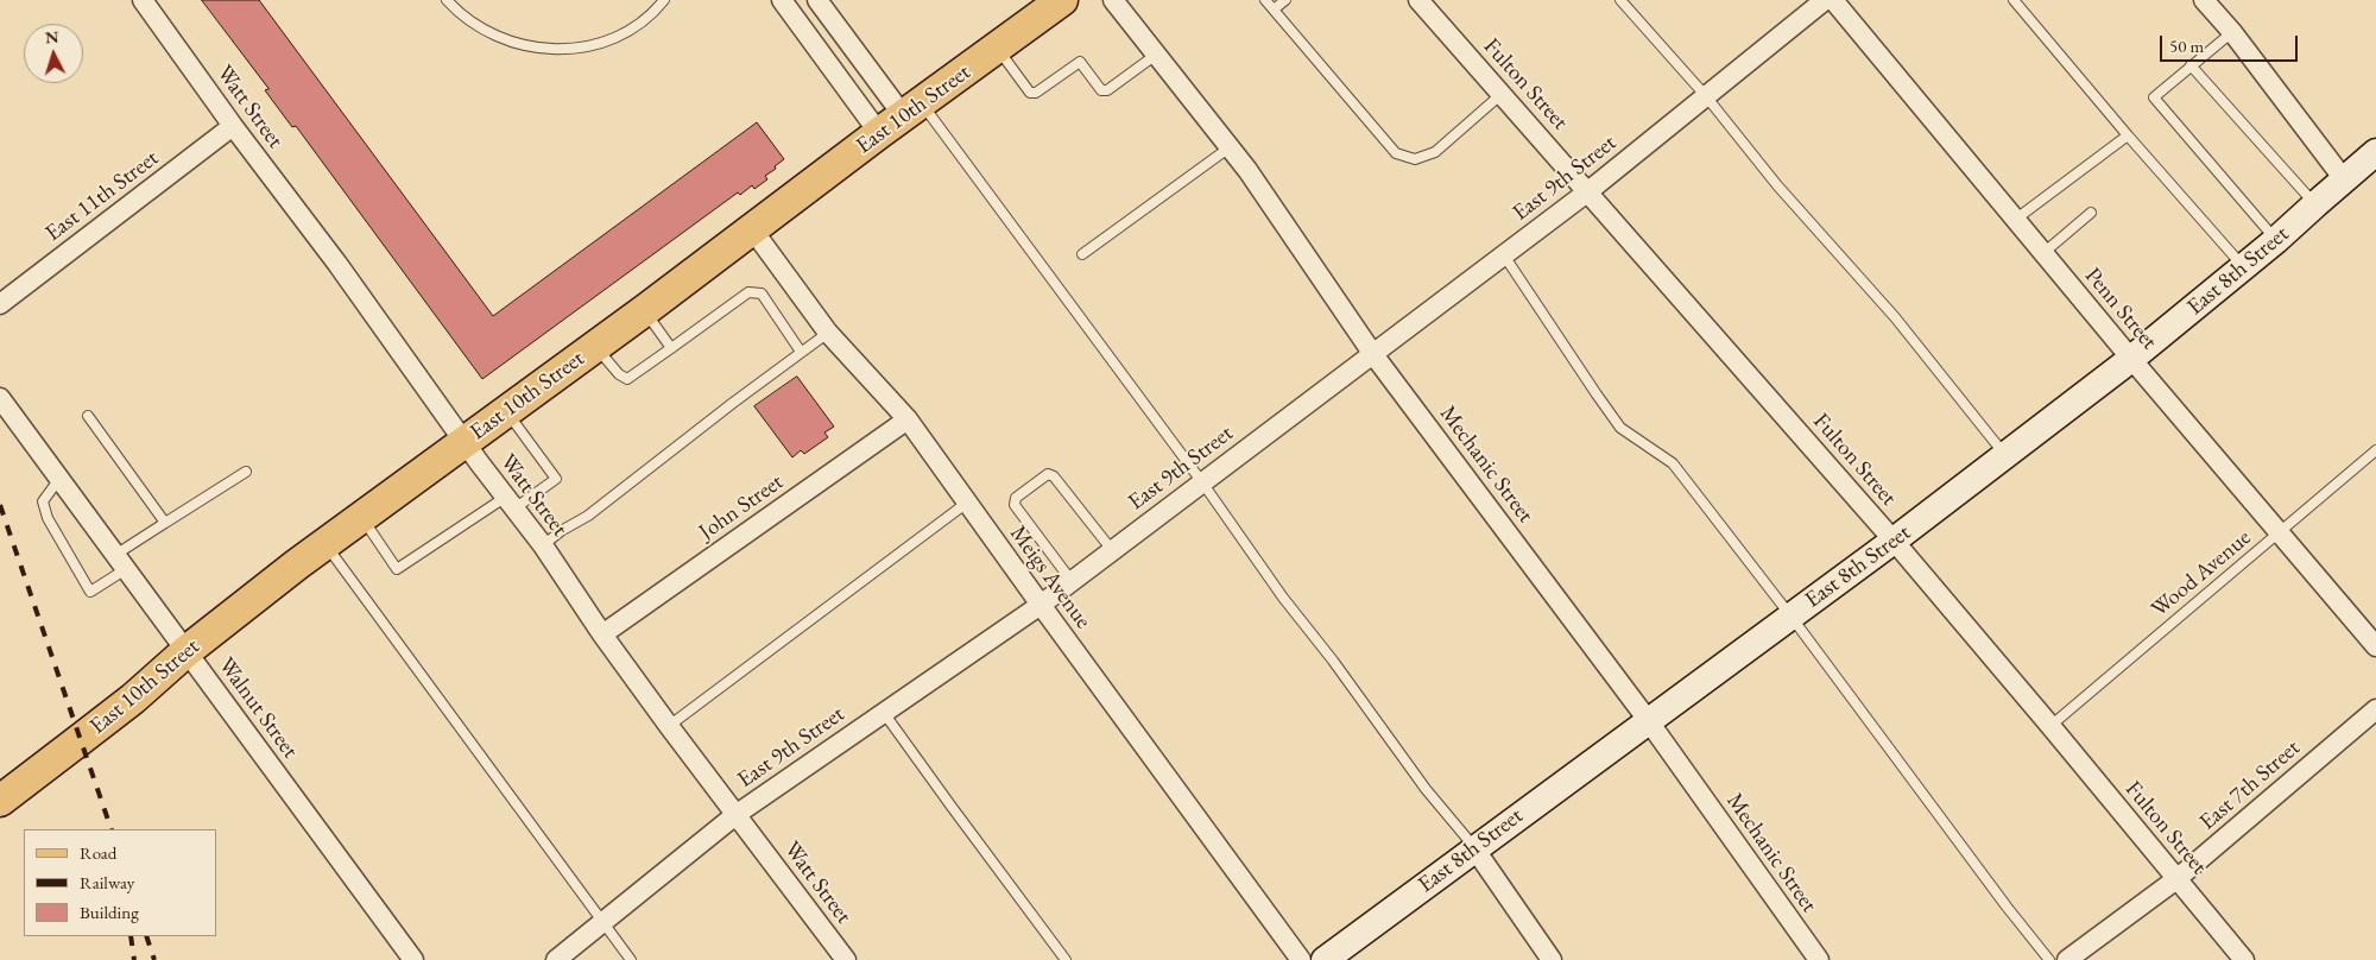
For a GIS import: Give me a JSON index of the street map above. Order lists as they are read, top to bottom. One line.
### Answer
{"streets":{"main road":["East 10th Street","East 8th Street"],"street":["Fulton Street","Watt Street","East 9th Street","East 11th Street","Penn Street","Mechanic Street","John Street","Meigs Avenue","Walnut Street","East 7th Street"],"lane":["Wood Avenue"]},"crossings":[["Fulton Street","East 9th Street"],["Fulton Street","East 8th Street"],["Fulton Street","Wood Avenue"],["Fulton Street","East 7th Street"],["Watt Street","East 10th Street"],["Watt Street","East 9th Street"],["Watt Street","East 11th Street"],["Watt Street","John Street"],["East 10th Street","Meigs Avenue"],["East 10th Street","Walnut Street"],["East 9th Street","Mechanic Street"],["East 9th Street","Meigs Avenue"],["East 8th Street","Penn Street"],["East 8th Street","Mechanic Street"],["Penn Street","Wood Avenue"],["John Street","Meigs Avenue"]],"legend":["Road","Railway","Building"],"scale_bar":"50 m","north":"top"}
